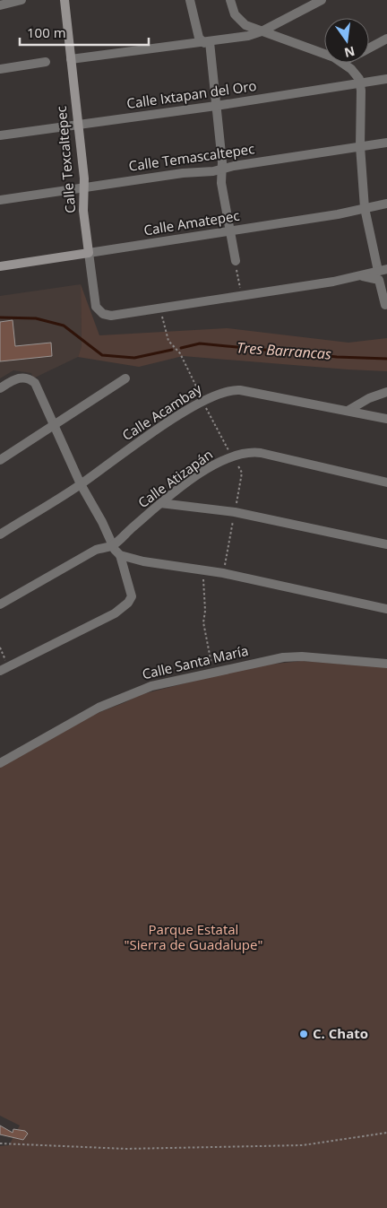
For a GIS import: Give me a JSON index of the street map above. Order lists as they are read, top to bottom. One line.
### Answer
{"streets":{"street":["Calle Ixtapan del Oro","Calle Temascaltepec","Calle Texcaltepec","Calle Amatepec","Calle Acambay","Calle Atizapán","Calle Santa María"]},"crossings":[["Calle Ixtapan del Oro","Calle Texcaltepec"],["Calle Temascaltepec","Calle Texcaltepec"],["Calle Texcaltepec","Calle Amatepec"]],"water":["Tres Barrancas"],"parks":["Parque Estatal \"Sierra de Guadalupe\""],"places":["C. Chato"],"scale_bar":"100 m","north":"bottom"}
